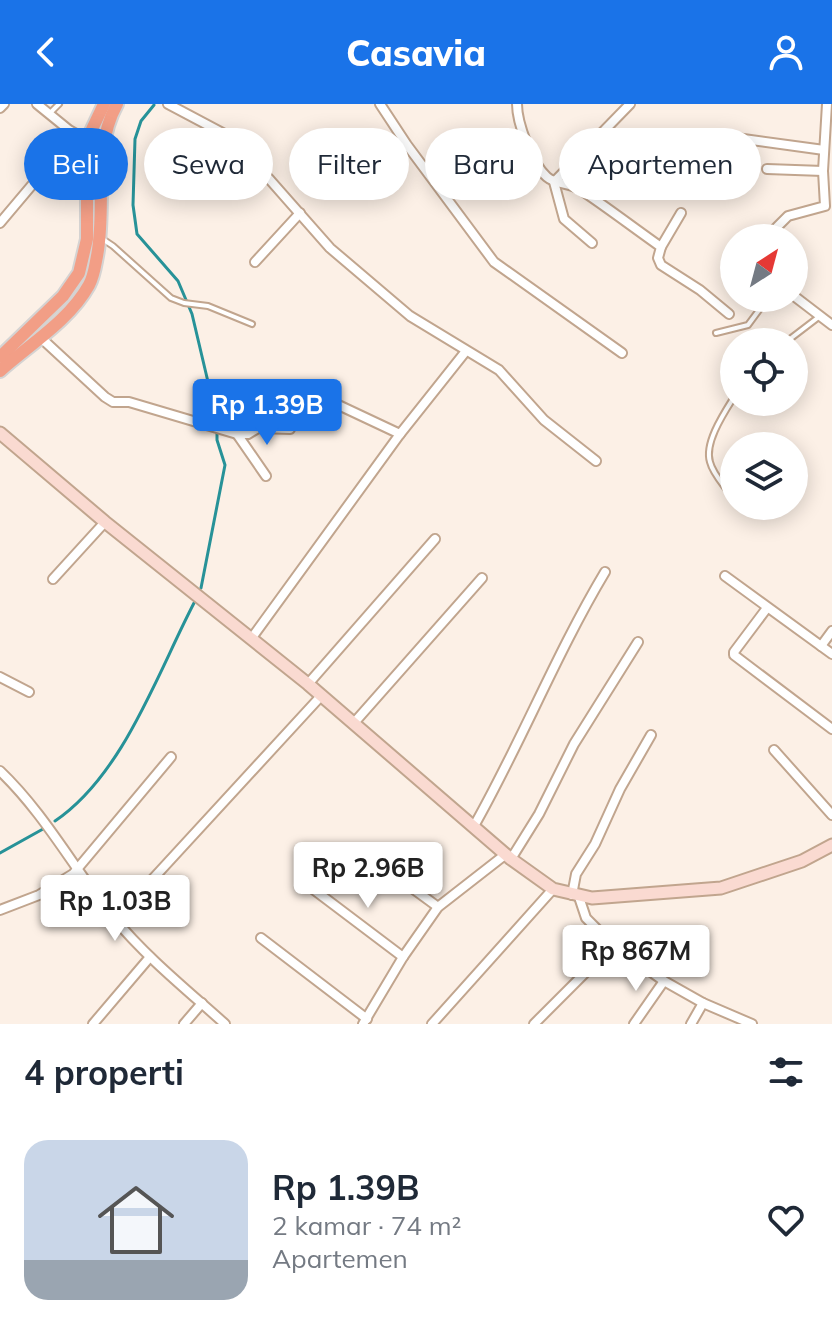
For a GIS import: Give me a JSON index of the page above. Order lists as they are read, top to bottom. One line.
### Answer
{"north":"top right","page":{"header":"Casavia","chip":["Beli","Sewa","Filter","Baru","Apartemen"],"price":["Rp 1.39B","Rp 2.96B","Rp 1.03B","Rp 867M"],"heading":"4 properti","list":[{"name":"Rp 1.39B","note":"2 kamar · 74 m² · Apartemen"}]}}
